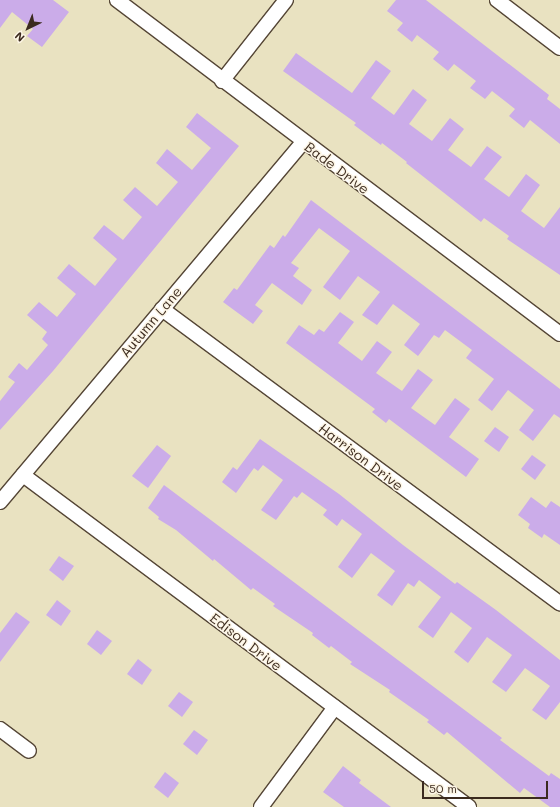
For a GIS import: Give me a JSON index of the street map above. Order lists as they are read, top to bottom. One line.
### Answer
{"streets":{"street":["Bade Drive","Autumn Lane","Harrison Drive","Edison Drive"]},"crossings":[["Bade Drive","Autumn Lane"],["Autumn Lane","Harrison Drive"],["Autumn Lane","Edison Drive"]],"scale_bar":"50 m","north":"bottom left"}
